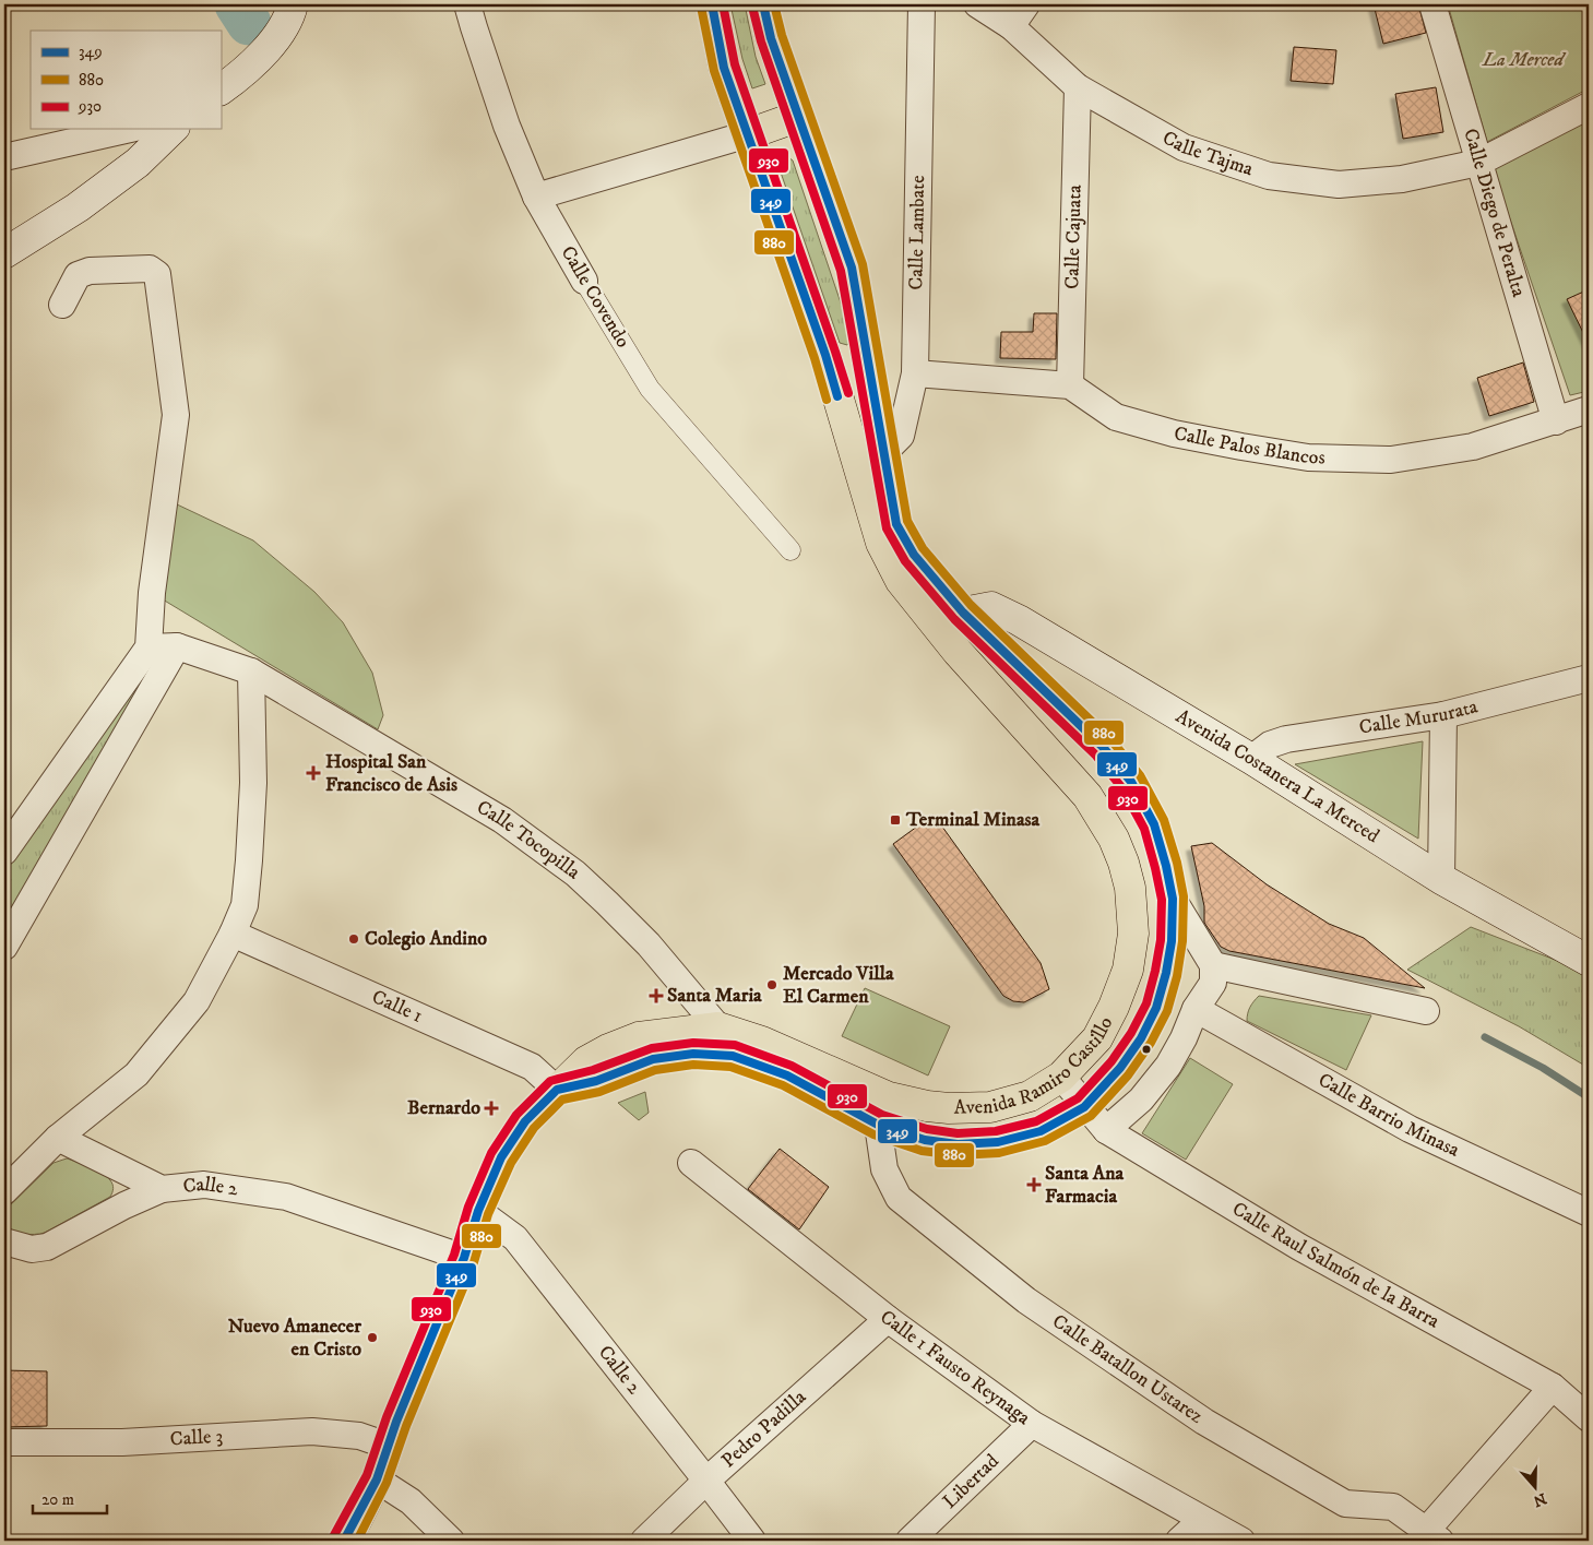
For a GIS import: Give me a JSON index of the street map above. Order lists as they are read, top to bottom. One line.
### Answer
{"streets":{"main road":["Avenida Costanera La Merced","Avenida Ramiro Castillo"],"street":["Calle Tajma","Calle Diego de Peralta","Calle Lambate","Calle Cajuata","Calle Covendo","Calle Palos Blancos","Calle Mururata","Calle Tocopilla","Calle 1","Calle Barrio Minasa","Calle 2","Calle Raul Salmón de la Barra","Calle 1 Fausto Reynaga","Calle Batallon Ustarez","Pedro Padilla","Calle 3","Libertad"]},"crossings":[["Calle Tajma","Calle Diego de Peralta"],["Calle Tajma","Calle Cajuata"],["Calle Diego de Peralta","Calle Palos Blancos"],["Calle Lambate","Avenida Ramiro Castillo"],["Calle Cajuata","Calle Palos Blancos"],["Calle Mururata","Avenida Costanera La Merced"],["Avenida Costanera La Merced","Avenida Ramiro Castillo"],["Calle Tocopilla","Avenida Ramiro Castillo"],["Calle 1","Avenida Ramiro Castillo"],["Avenida Ramiro Castillo","Calle 2"],["Avenida Ramiro Castillo","Calle Raul Salmón de la Barra"],["Avenida Ramiro Castillo","Calle Batallon Ustarez"],["Avenida Ramiro Castillo","Calle 3"],["Calle 2","Pedro Padilla"],["Calle 1 Fausto Reynaga","Pedro Padilla"],["Calle 1 Fausto Reynaga","Libertad"]],"parks":["La Merced"],"places":{"health":["Hospital San Francisco de Asis","Santa Maria","Bernardo","Santa Ana Farmacia"],"transit":["Terminal Minasa"],"other":["Colegio Andino","Mercado Villa El Carmen","Nuevo Amanecer en Cristo"]},"lines":["transit line 349","transit line 880","transit line 930"],"legend":["349","880","930"],"scale_bar":"20 m","north":"bottom"}
